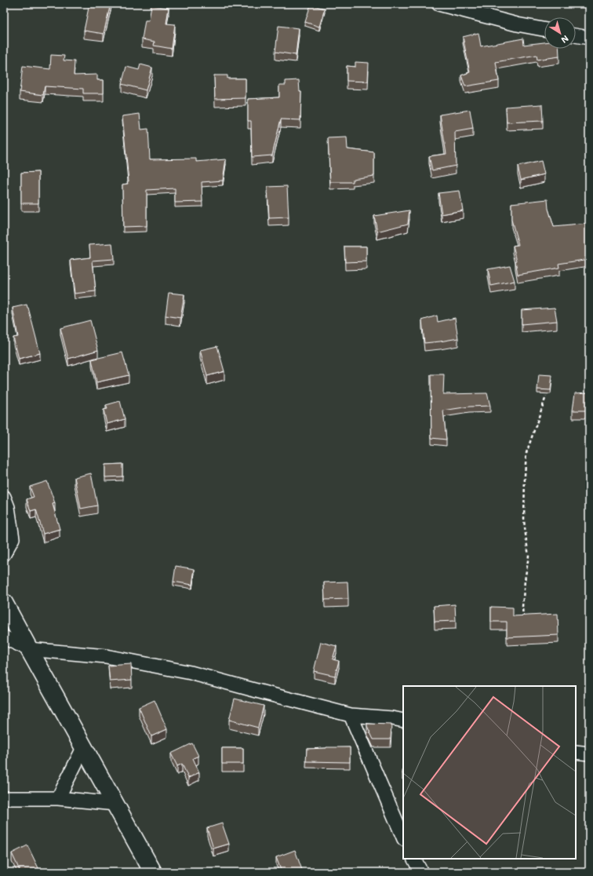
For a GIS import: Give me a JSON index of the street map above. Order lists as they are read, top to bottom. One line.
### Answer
{"north":"bottom right"}
